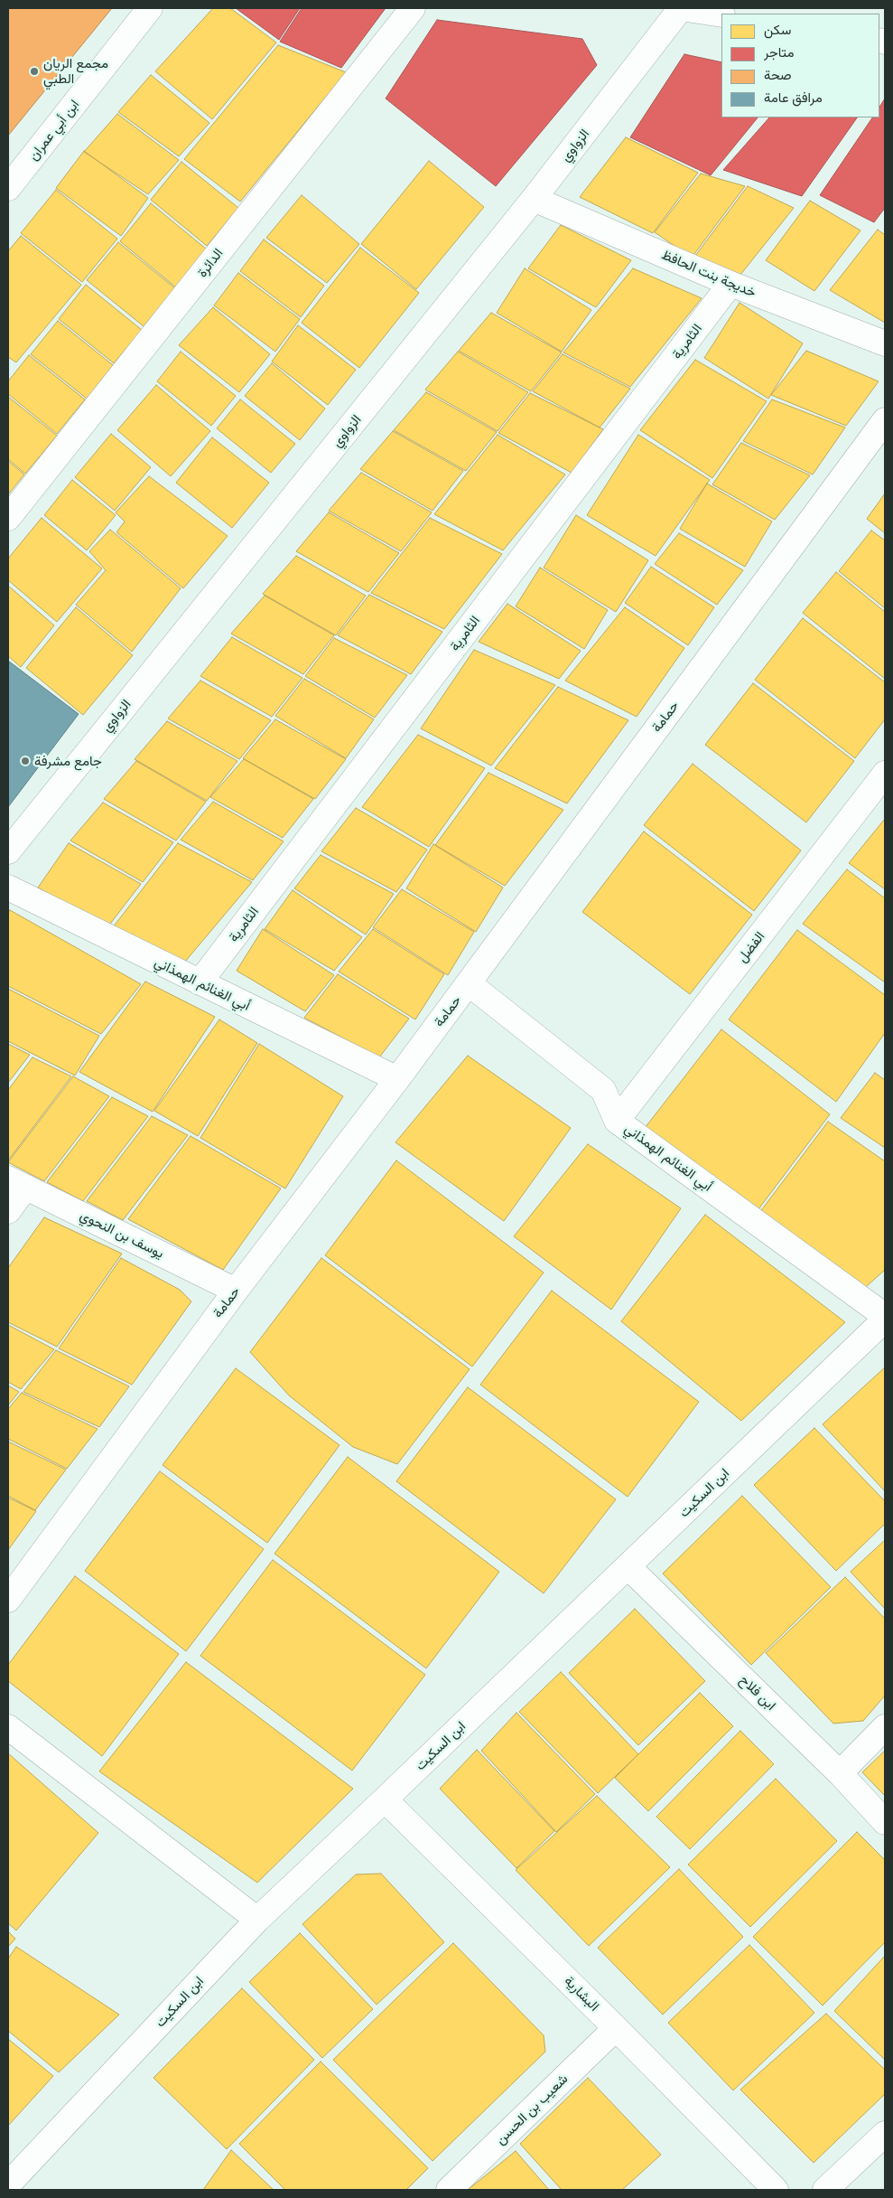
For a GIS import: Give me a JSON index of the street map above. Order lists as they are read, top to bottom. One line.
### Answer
{"streets":{"street":["ابن أبي عمران","الزواوي","الدائرة","خديجة بنت الحافظ","الثامرية","حمامة","الفضل","أبي الغنائم الهمذاني","يوسف بن النحوي","ابن السكيت","ابن فلاح","البشارية","شعيب بن الحسن"]},"crossings":[["الزواوي","خديجة بنت الحافظ"],["خديجة بنت الحافظ","الثامرية"],["الثامرية","أبي الغنائم الهمذاني"],["حمامة","أبي الغنائم الهمذاني"],["حمامة","يوسف بن النحوي"],["الفضل","أبي الغنائم الهمذاني"],["ابن السكيت","ابن فلاح"],["ابن السكيت","البشارية"],["البشارية","شعيب بن الحسن"]],"places":["مجمع الريان الطبي","جامع مشرفة"],"legend":["سكن","متاجر","صحة","مرافق عامة"]}
